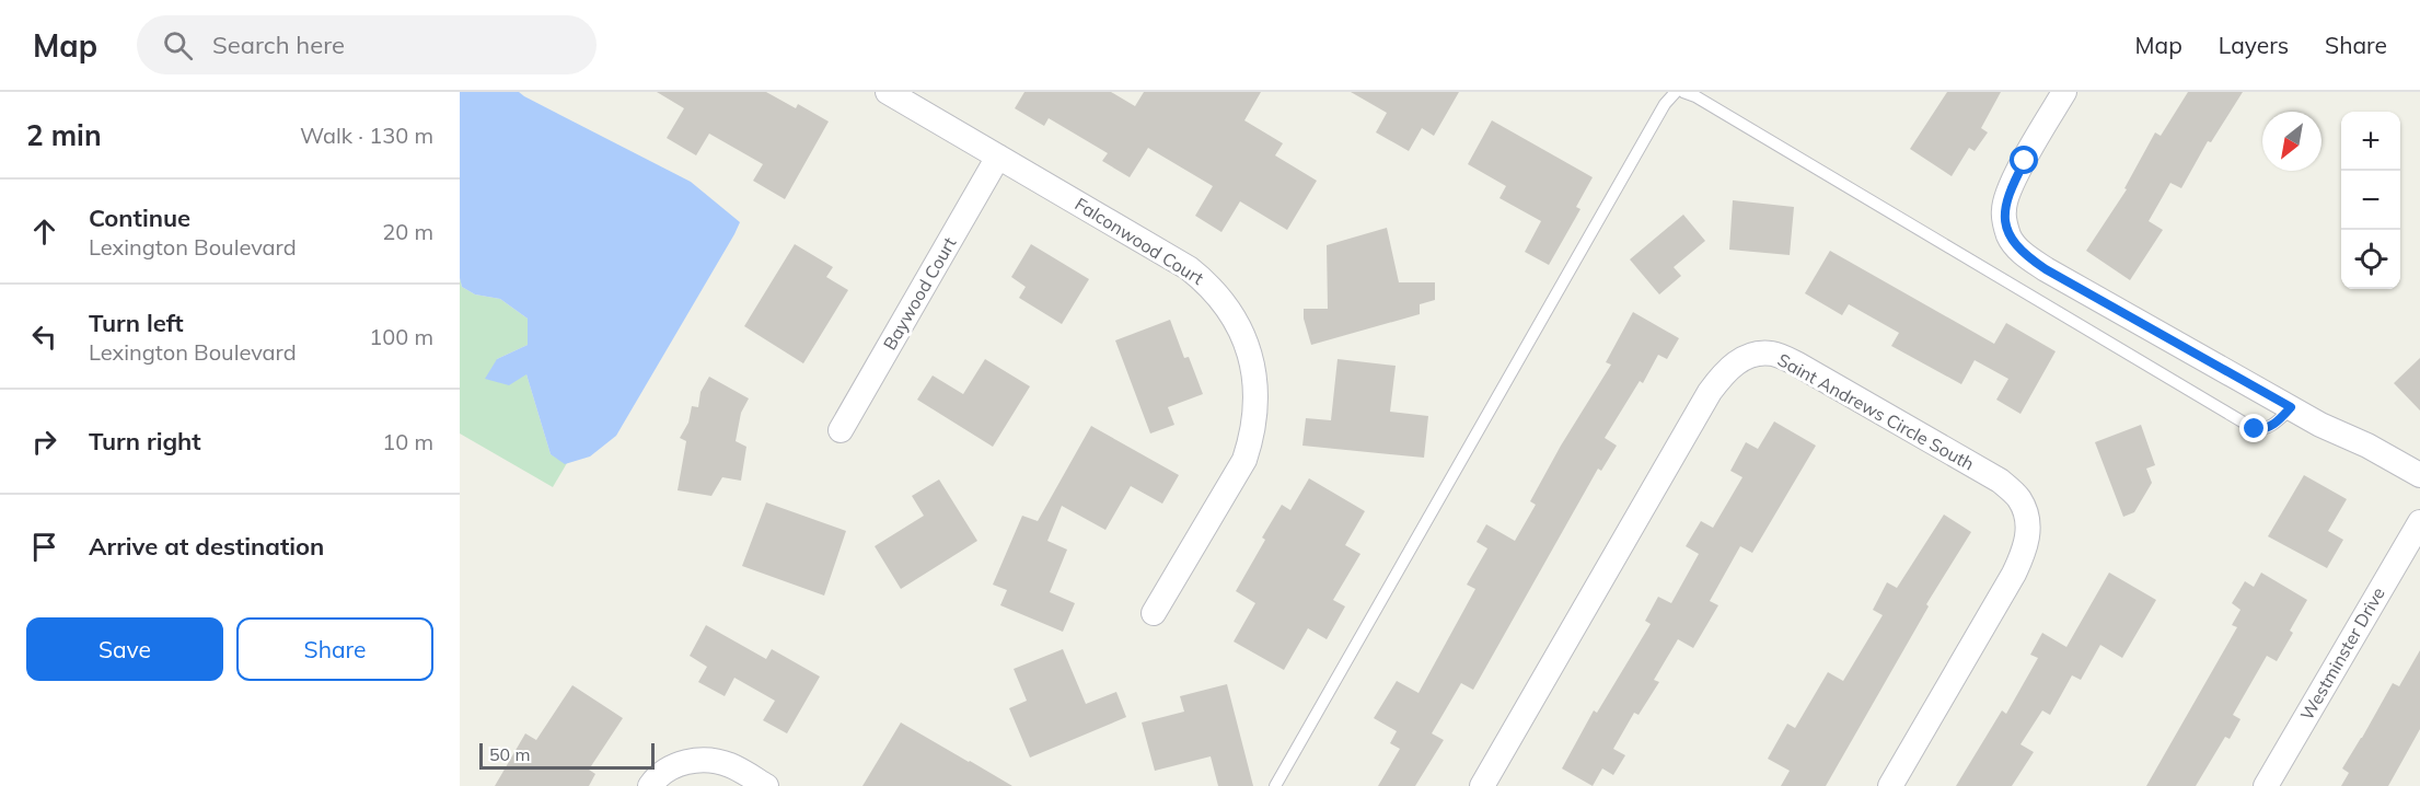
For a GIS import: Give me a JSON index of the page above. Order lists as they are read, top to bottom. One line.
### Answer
{"streets":{"street":["Falconwood Court","Baywood Court","Saint Andrews Circle South","Westminster Drive"]},"crossings":[["Falconwood Court","Baywood Court"]],"scale_bar":"50 m","north":"bottom left","page":{"header":"Map","search":"Search here","nav":["Map","Layers","Share"],"heading":["2 min","Walk · 130 m"],"map_buttons":["+","−"],"list":[["Continue","Lexington Boulevard","20 m"],["Turn left","Lexington Boulevard","100 m"],["Turn right","10 m"],"Arrive at destination"],"buttons":["Save","Share"],"scale":"50 m"}}
